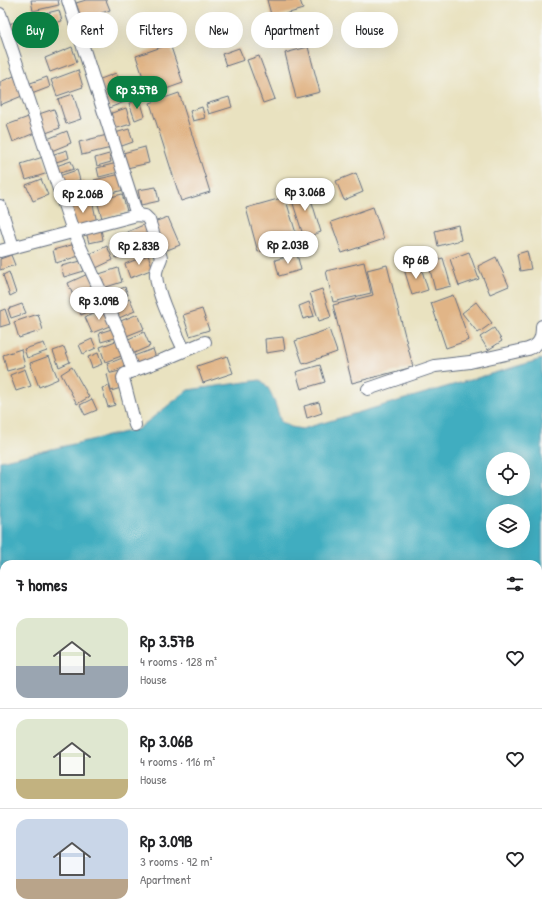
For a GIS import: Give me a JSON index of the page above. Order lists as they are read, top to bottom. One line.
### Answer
{"page":{"chip":["Buy","Rent","Filters","New","Apartment","House"],"price":["Rp 3.57B","Rp 3.06B","Rp 2.06B","Rp 2.03B","Rp 2.83B","Rp 6B","Rp 3.09B"],"heading":"7 homes","list":[{"name":"Rp 3.57B","note":"4 rooms · 128 m² · House"},{"name":"Rp 3.06B","note":"4 rooms · 116 m² · House"},{"name":"Rp 3.09B","note":"3 rooms · 92 m² · Apartment"}]}}
